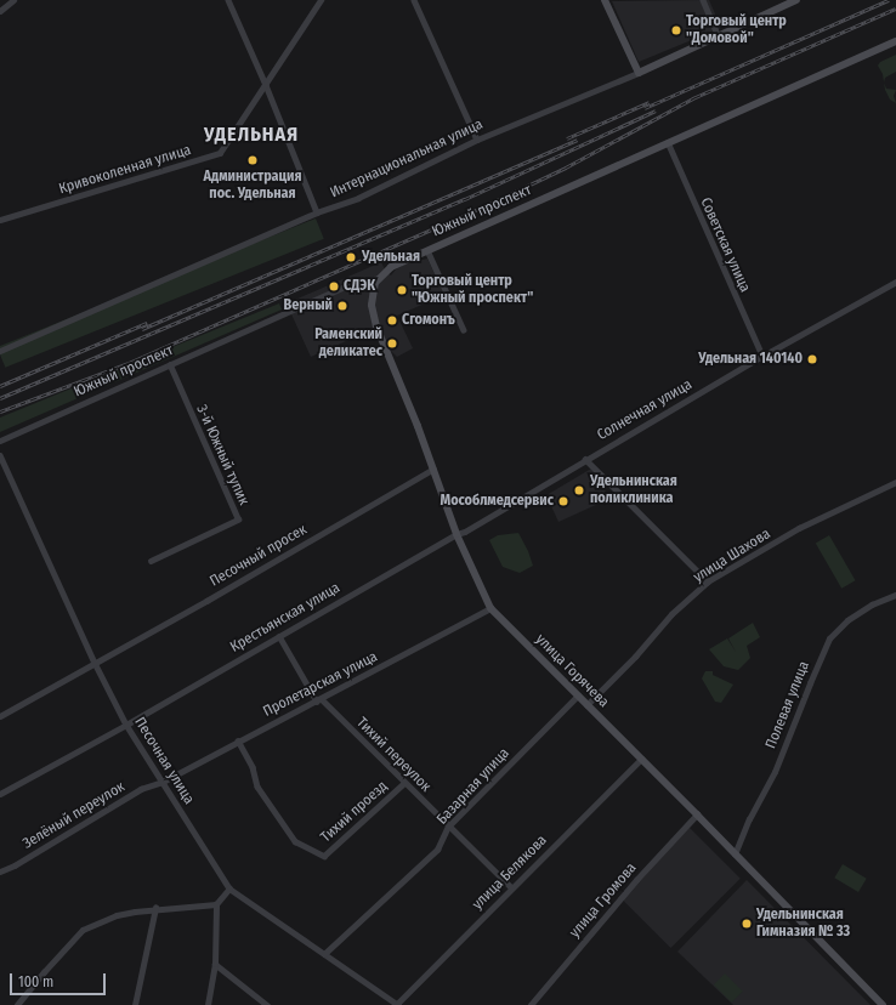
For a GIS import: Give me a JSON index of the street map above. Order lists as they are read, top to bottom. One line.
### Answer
{"streets":{"main road":["Интернациональная улица","Южный проспект","улица Горячева"],"street":["Кривоколенная улица","Советская улица","Солнечная улица","3-й Южный тупик","Песочный просек","улица Шахова","Крестьянская улица","Пролетарская улица","Полевая улица","Тихий переулок","Песочная улица","Базарная улица","Тихий проезд","Зелёный переулок","улица Белякова","улица Громова"]},"crossings":[["Южный проспект","Советская улица"],["Южный проспект","3-й Южный тупик"],["Южный проспект","улица Горячева"],["Советская улица","Солнечная улица"],["Солнечная улица","Крестьянская улица"],["Солнечная улица","улица Горячева"],["Песочный просек","улица Горячева"],["Песочный просек","Песочная улица"],["улица Шахова","улица Горячева"],["Крестьянская улица","улица Горячева"],["Крестьянская улица","Тихий переулок"],["Крестьянская улица","Песочная улица"],["улица Горячева","Пролетарская улица"],["улица Горячева","Полевая улица"],["улица Горячева","Базарная улица"],["улица Горячева","улица Белякова"],["улица Горячева","улица Громова"],["Пролетарская улица","Тихий переулок"],["Пролетарская улица","Песочная улица"],["Пролетарская улица","Тихий проезд"],["Пролетарская улица","Зелёный переулок"],["Тихий переулок","Базарная улица"],["Тихий переулок","Тихий проезд"],["Тихий переулок","улица Белякова"],["Песочная улица","Базарная улица"],["Песочная улица","Зелёный переулок"],["Песочная улица","улица Белякова"]],"districts":["УДЕЛЬНАЯ"],"places":["Торговый центр \"Домовой\"","Администрация пос. Удельная","Удельная","СДЭК","Торговый центр \"Южный проспект\"","Верный","Сгомонъ","Раменский деликатес","Удельная 140140","Удельнинская поликлиника","Мособлмедсервис","Удельнинская Гимназия № 33"],"scale_bar":"100 m"}
